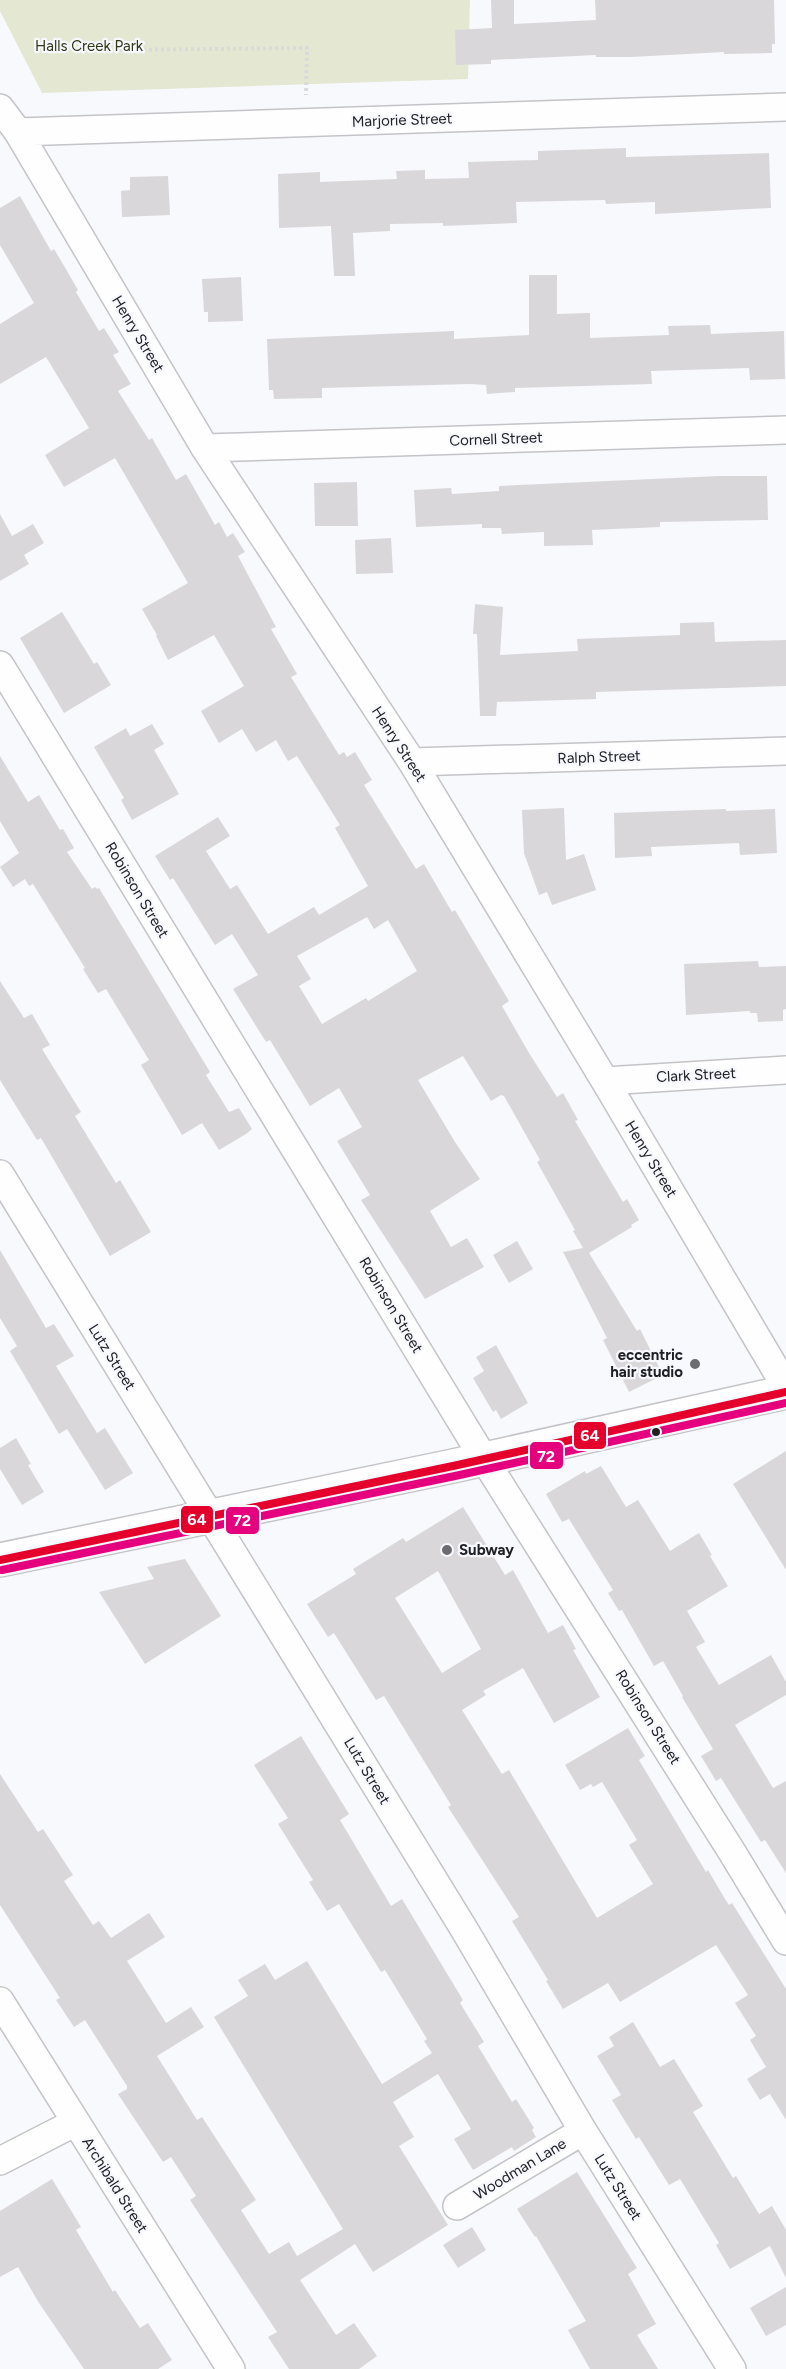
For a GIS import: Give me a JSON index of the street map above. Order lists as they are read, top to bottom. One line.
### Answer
{"streets":{"street":["Marjorie Street","Henry Street","Cornell Street","Ralph Street","Robinson Street","Clark Street","Lutz Street","Woodman Lane","Archibald Street"]},"crossings":[["Marjorie Street","Henry Street"],["Henry Street","Cornell Street"],["Henry Street","Ralph Street"],["Henry Street","Clark Street"],["Lutz Street","Woodman Lane"]],"parks":["Halls Creek Park"],"places":["eccentric hair studio","Subway"],"lines":["transit line 64","transit line 72"]}
